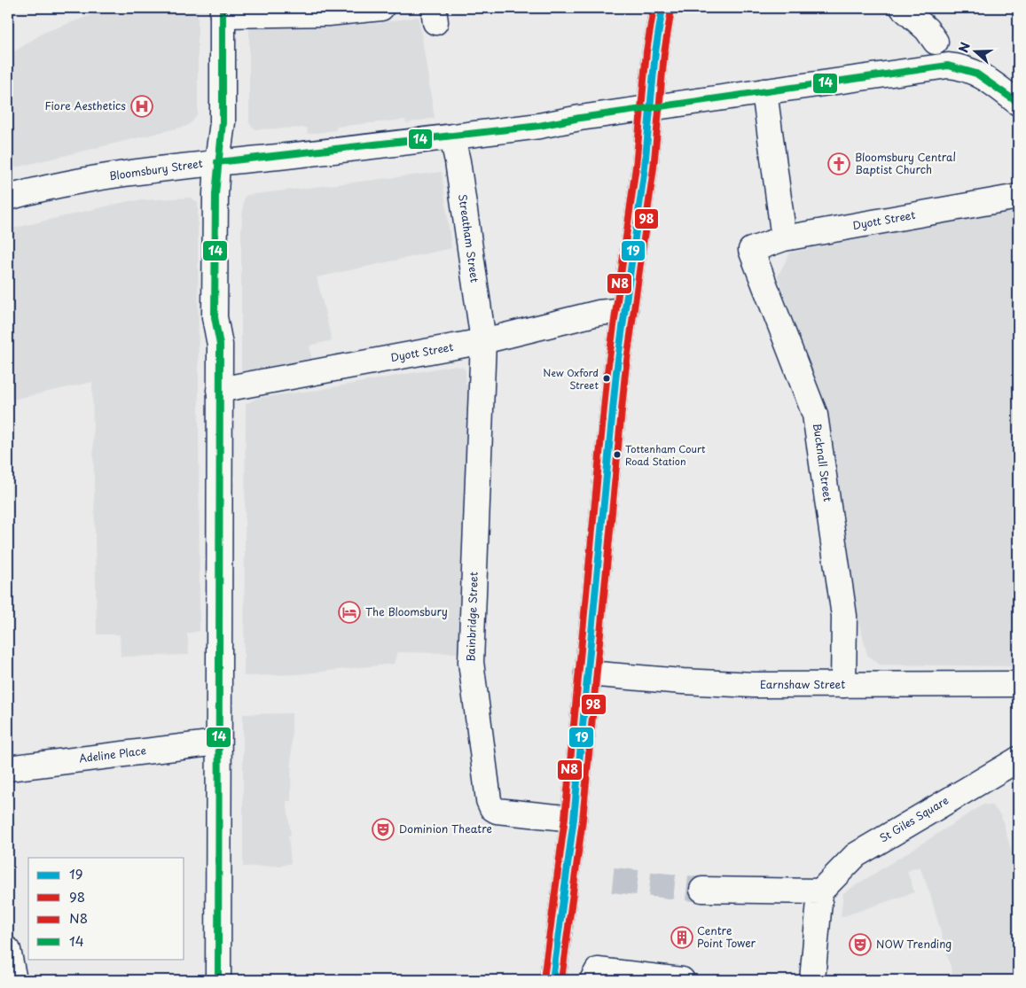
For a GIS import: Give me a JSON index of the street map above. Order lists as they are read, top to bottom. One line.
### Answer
{"streets":{"street":["Bloomsbury Street","Dyott Street","Streatham Street","Bucknall Street","Bainbridge Street","Earnshaw Street","Adeline Place","St Giles Square"]},"crossings":[["Bloomsbury Street","Streatham Street"],["Dyott Street","Streatham Street"],["Dyott Street","Bucknall Street"],["Dyott Street","Bainbridge Street"],["Streatham Street","Bainbridge Street"],["Bucknall Street","Earnshaw Street"]],"places":{"hospital":["Fiore Aesthetics"],"church":["Bloomsbury Central Baptist Church"],"other":["New Oxford Street","Tottenham Court Road Station"],"hotel":["The Bloomsbury"],"theatre":["Dominion Theatre","NOW Trending"],"building":["Centre Point Tower"]},"lines":["transit line 19","transit line N8","transit line 14","transit line 98"],"legend":["19","98","N8","14"],"north":"left"}
